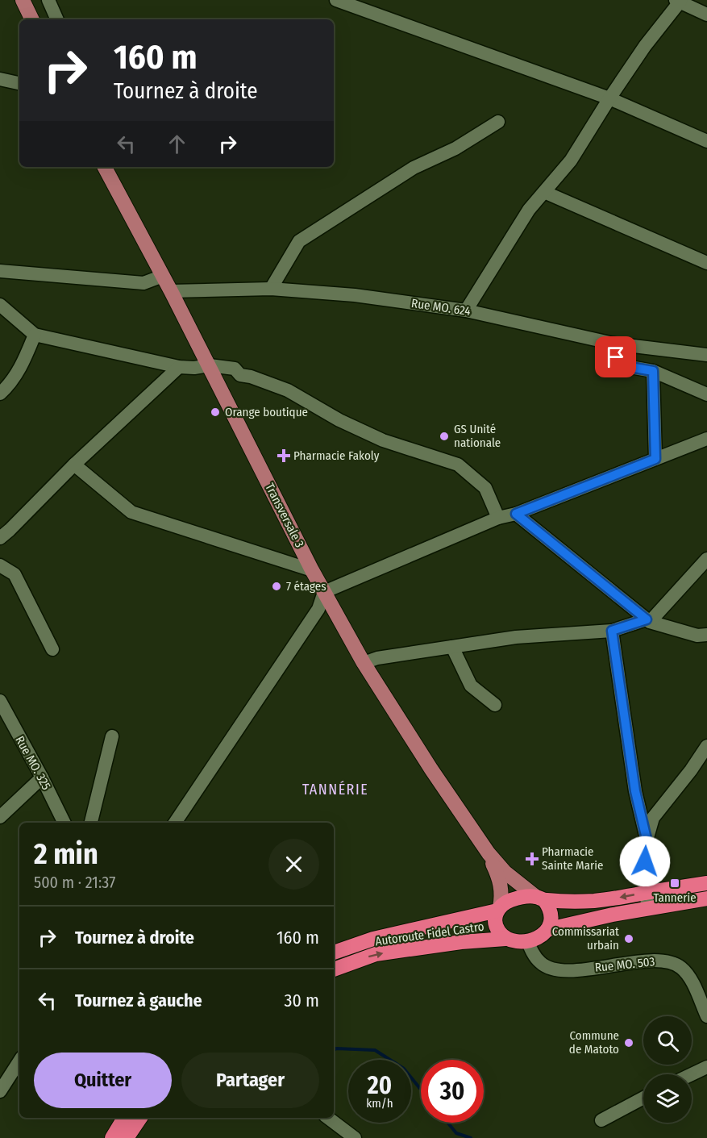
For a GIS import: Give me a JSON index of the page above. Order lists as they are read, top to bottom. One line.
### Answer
{"streets":{"highway":["Autoroute Fidel Castro"],"main road":["Transversale 3"],"street":["Rue MO. 624","Rue MO. 325","Rue MO. 503"]},"crossings":[["Rue MO. 624","Transversale 3"],["Transversale 3","Autoroute Fidel Castro"],["Transversale 3","Rue MO. 503"],["Autoroute Fidel Castro","Rue MO. 503"]],"districts":["TANNÉRIE"],"places":{"other":["Orange boutique","GS Unité nationale","7 étages","Commissariat urbain","Commune de Matoto"],"health":["Pharmacie Fakoly","Pharmacie Sainte Marie"],"transit":["Tannerie"]},"page":{"turn":["160 m","Tournez à droite"],"heading":["2 min","500 m · 21:37"],"list":[{"name":"Tournez à droite","value":"160 m"},{"name":"Tournez à gauche","value":"30 m"}],"buttons":["Quitter","Partager"],"speed":"20 km/h","limit":"30"}}
